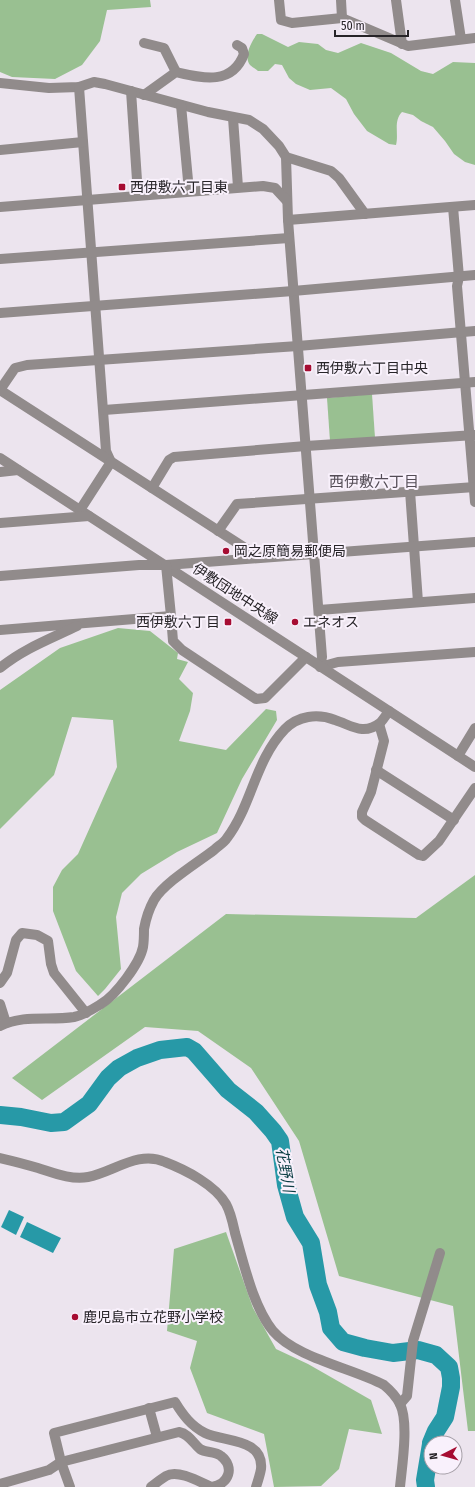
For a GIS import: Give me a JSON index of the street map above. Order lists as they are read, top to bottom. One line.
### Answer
{"streets":{"street":["伊敷団地中央線"]},"districts":["西伊敷六丁目"],"water":["花野川"],"places":{"transit":["西伊敷六丁目東","西伊敷六丁目中央","西伊敷六丁目"],"other":["岡之原簡易郵便局","エネオス","鹿児島市立花野小学校"]},"scale_bar":"50 m","north":"left"}
